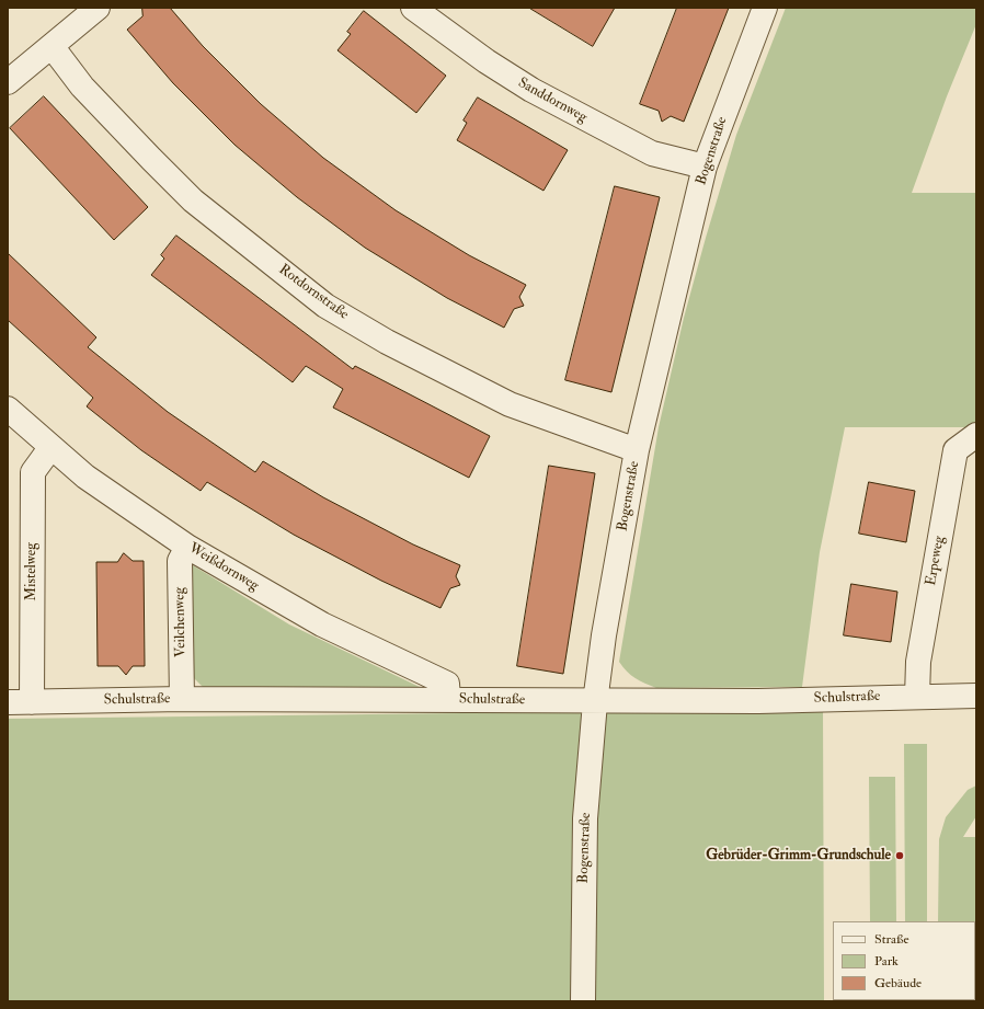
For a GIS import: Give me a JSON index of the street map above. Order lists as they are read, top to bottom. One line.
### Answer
{"streets":{"street":["Sanddornweg","Bogenstraße","Rotdornstraße","Erpeweg","Weißdornweg","Mistelweg","Veilchenweg","Schulstraße"]},"crossings":[["Sanddornweg","Bogenstraße"],["Bogenstraße","Rotdornstraße"],["Bogenstraße","Schulstraße"],["Erpeweg","Schulstraße"],["Weißdornweg","Mistelweg"],["Weißdornweg","Veilchenweg"],["Weißdornweg","Schulstraße"],["Mistelweg","Schulstraße"],["Veilchenweg","Schulstraße"]],"places":["Gebrüder-Grimm-Grundschule"],"legend":["Straße","Park","Gebäude"]}
